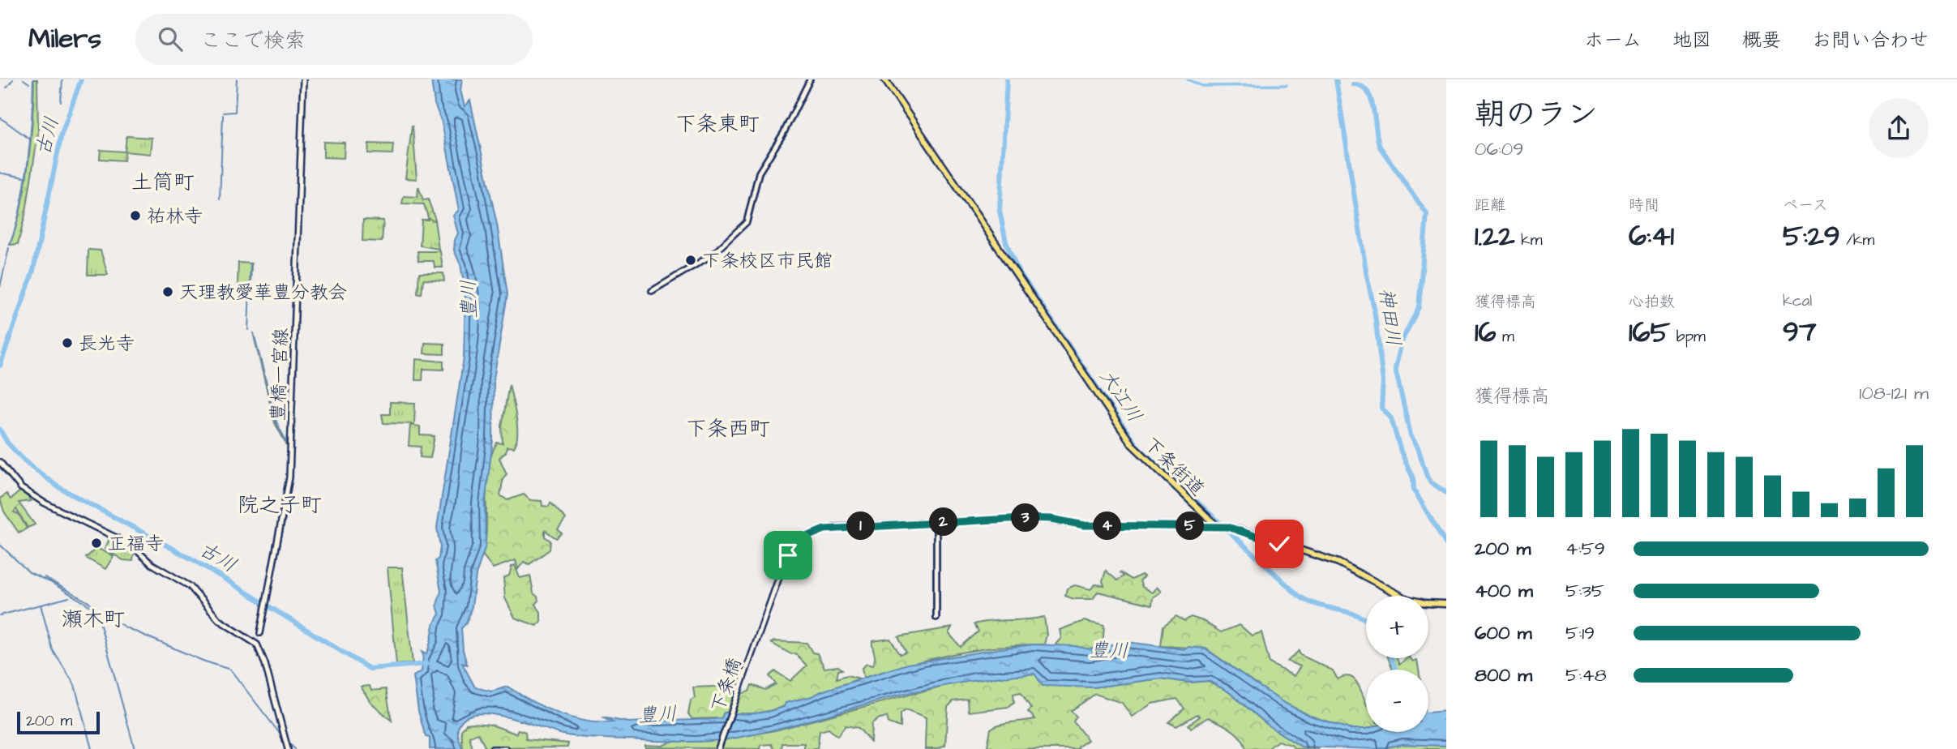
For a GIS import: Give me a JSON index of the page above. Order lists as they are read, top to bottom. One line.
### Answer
{"streets":{"main road":["豊橋一宮線","下条街道","下条橋"]},"crossings":[["下条街道","下条橋"]],"districts":["下条東町","土筒町","下条西町","院之子町","瀬木町"],"water":["古川","豊川","神田川","大江川"],"places":["祐林寺","下条校区市民館","天理教愛華豊分教会","長光寺","正福寺"],"scale_bar":"200 m","page":{"header":"Milers","search":"ここで検索","nav":["ホーム","地図","概要","お問い合わせ"],"heading":["朝のラン","06:09"],"stats":[["距離","1.22 km"],["時間","6:41"],["ペース","5:29 /km"],["獲得標高","16 m"],["心拍数","165 bpm"],["kcal","97"]],"chart":["獲得標高","108–121 m"],"pins":["3","2","1","4","5"],"list":[{"name":"200 m","note":"4:59"},{"name":"400 m","note":"5:35"},{"name":"600 m","note":"5:19"},{"name":"800 m","note":"5:48"}],"map_buttons":["+","−"],"scale":"200 m"}}
